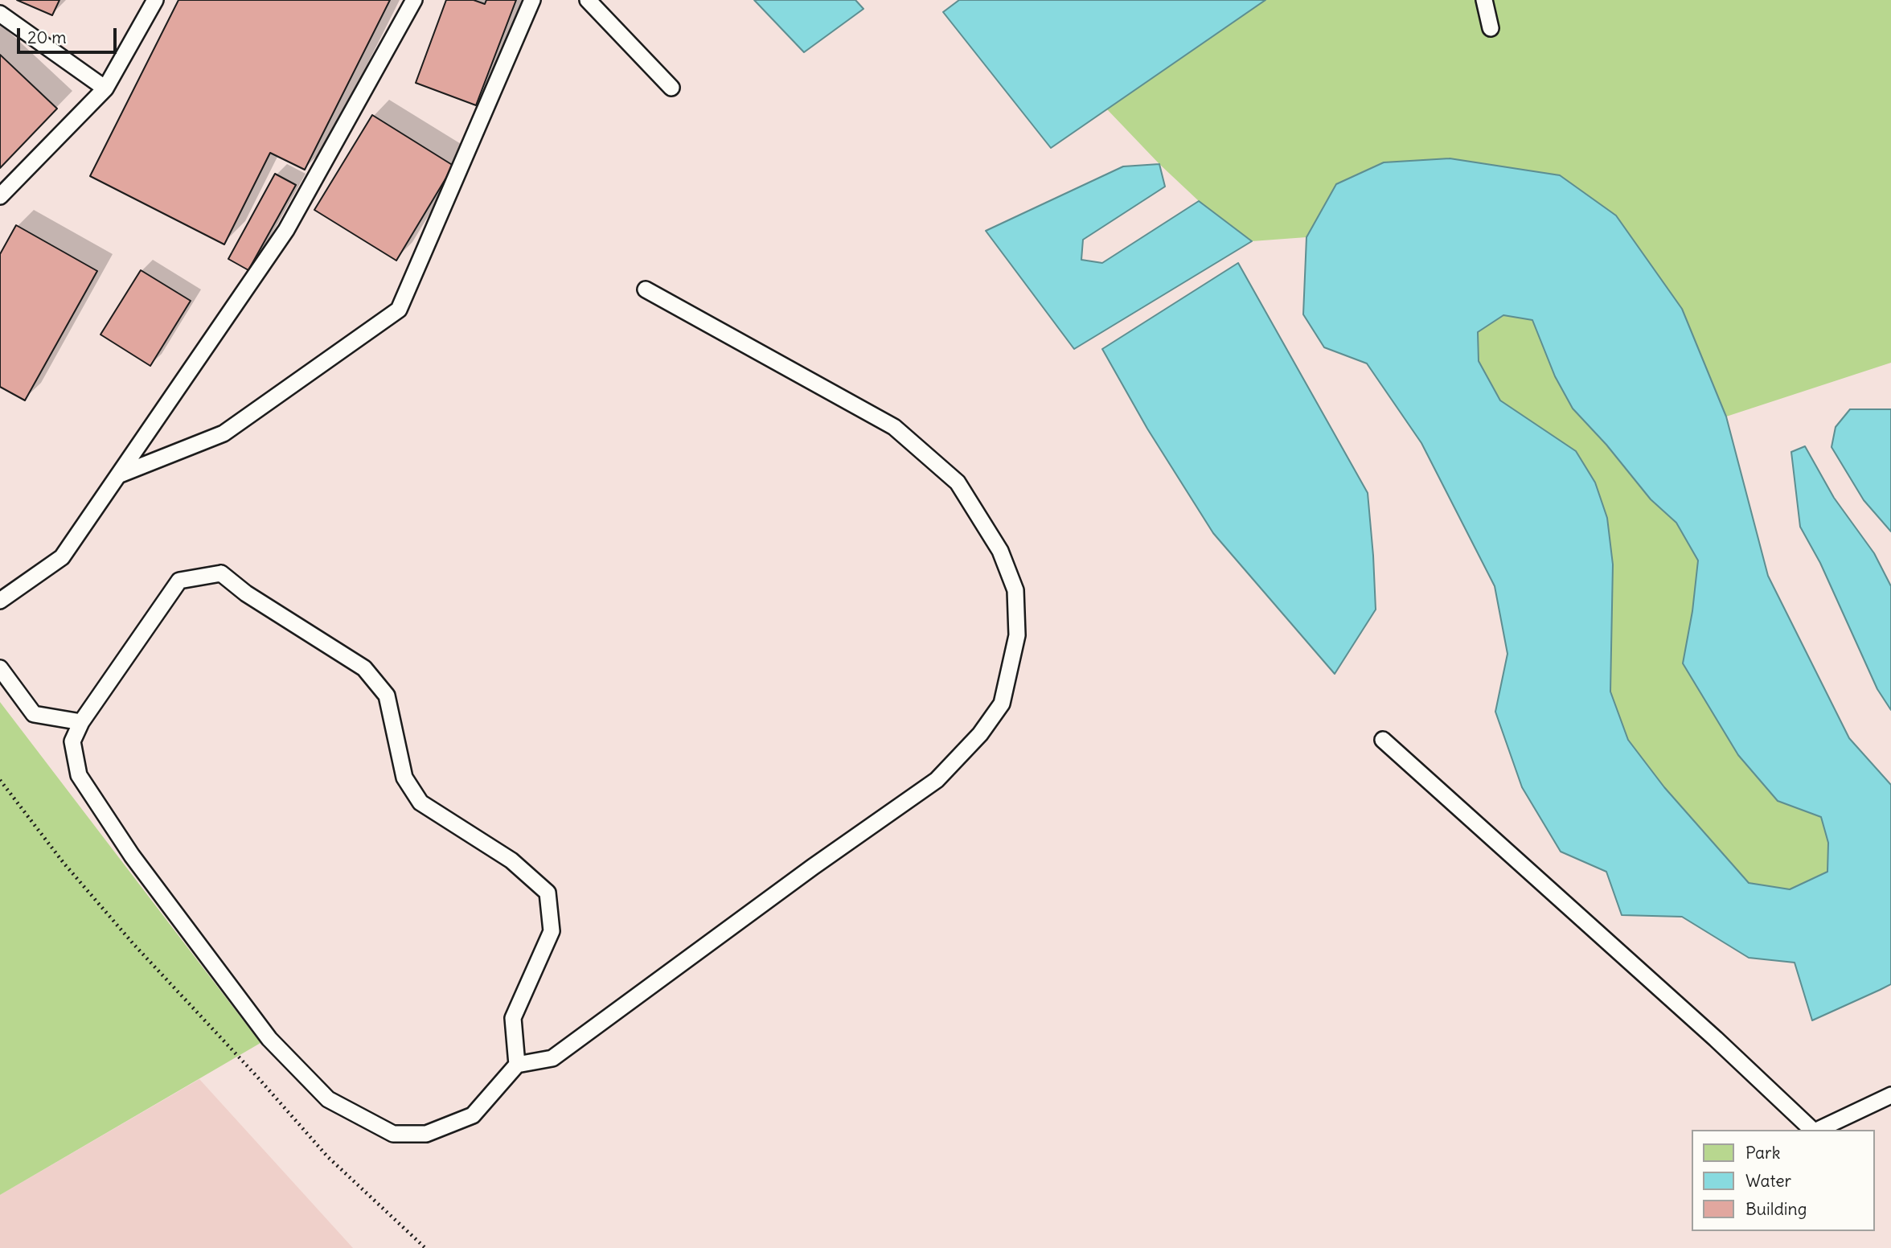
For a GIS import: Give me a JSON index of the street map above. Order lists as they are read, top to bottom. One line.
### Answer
{"legend":["Park","Water","Building"],"scale_bar":"20 m"}
